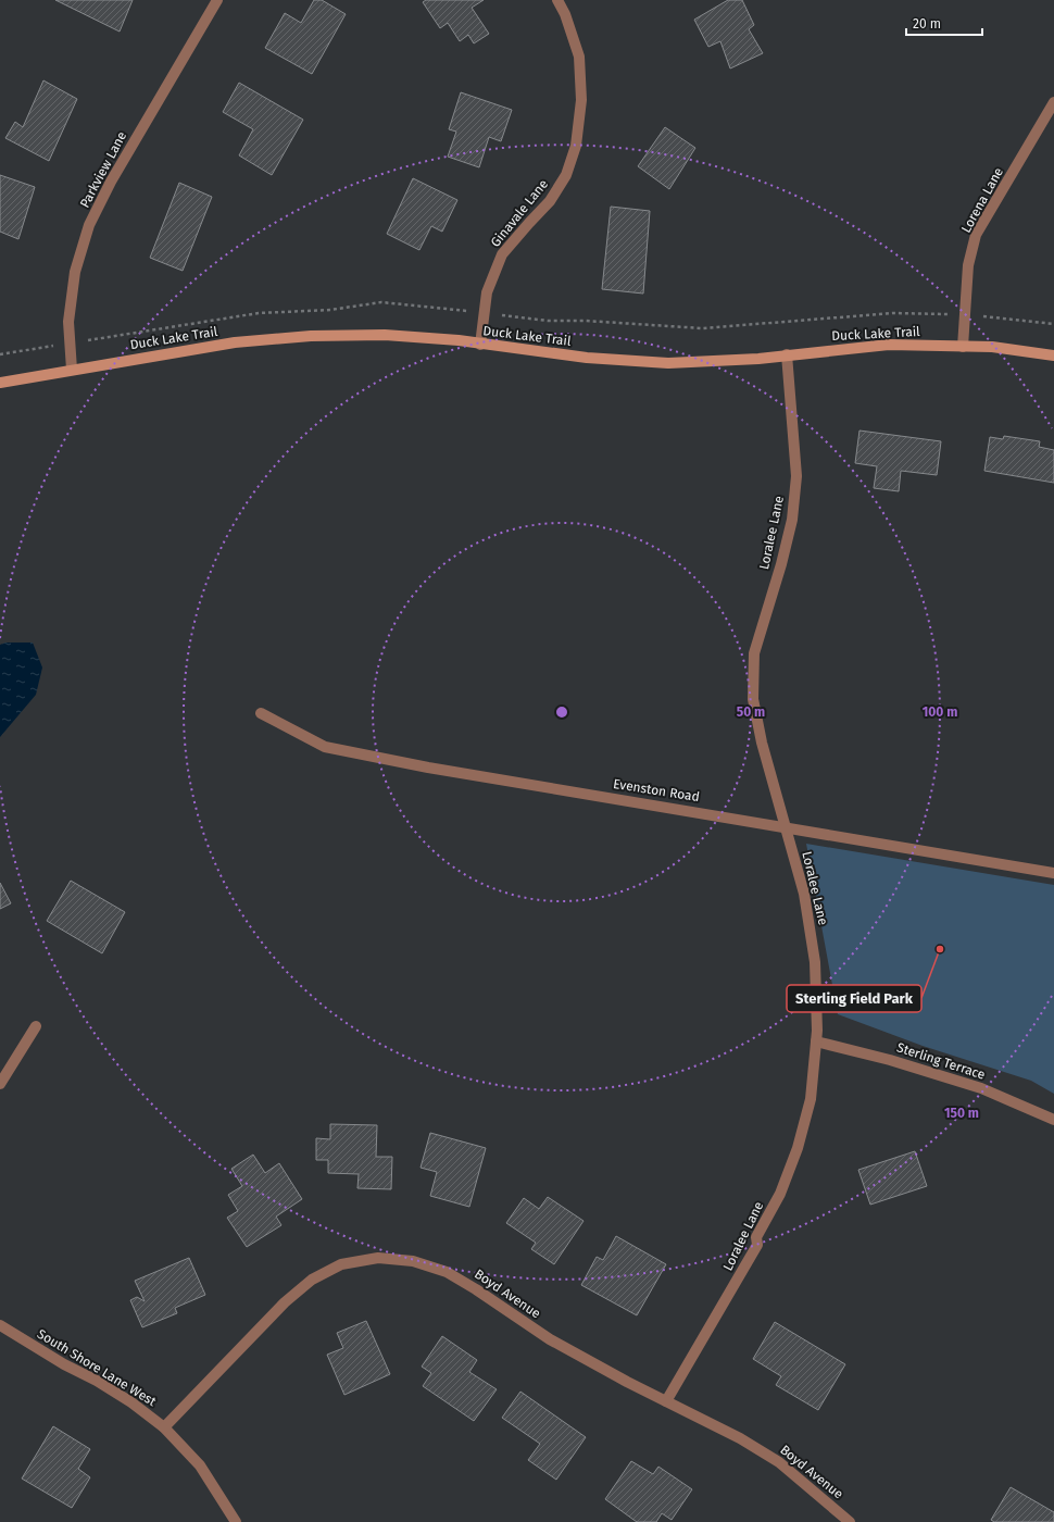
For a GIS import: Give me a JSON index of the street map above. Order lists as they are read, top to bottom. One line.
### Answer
{"streets":{"street":["Parkview Lane","Lorena Lane","Ginavale Lane","Duck Lake Trail","Loralee Lane","Evenston Road","Sterling Terrace","Boyd Avenue","South Shore Lane West"]},"crossings":[["Parkview Lane","Duck Lake Trail"],["Lorena Lane","Duck Lake Trail"],["Ginavale Lane","Duck Lake Trail"],["Duck Lake Trail","Loralee Lane"],["Loralee Lane","Evenston Road"],["Loralee Lane","Sterling Terrace"],["Loralee Lane","Boyd Avenue"],["Boyd Avenue","South Shore Lane West"]],"places":["Sterling Field Park"],"scale_bar":"20 m","rings":["50 m","100 m","150 m"]}
